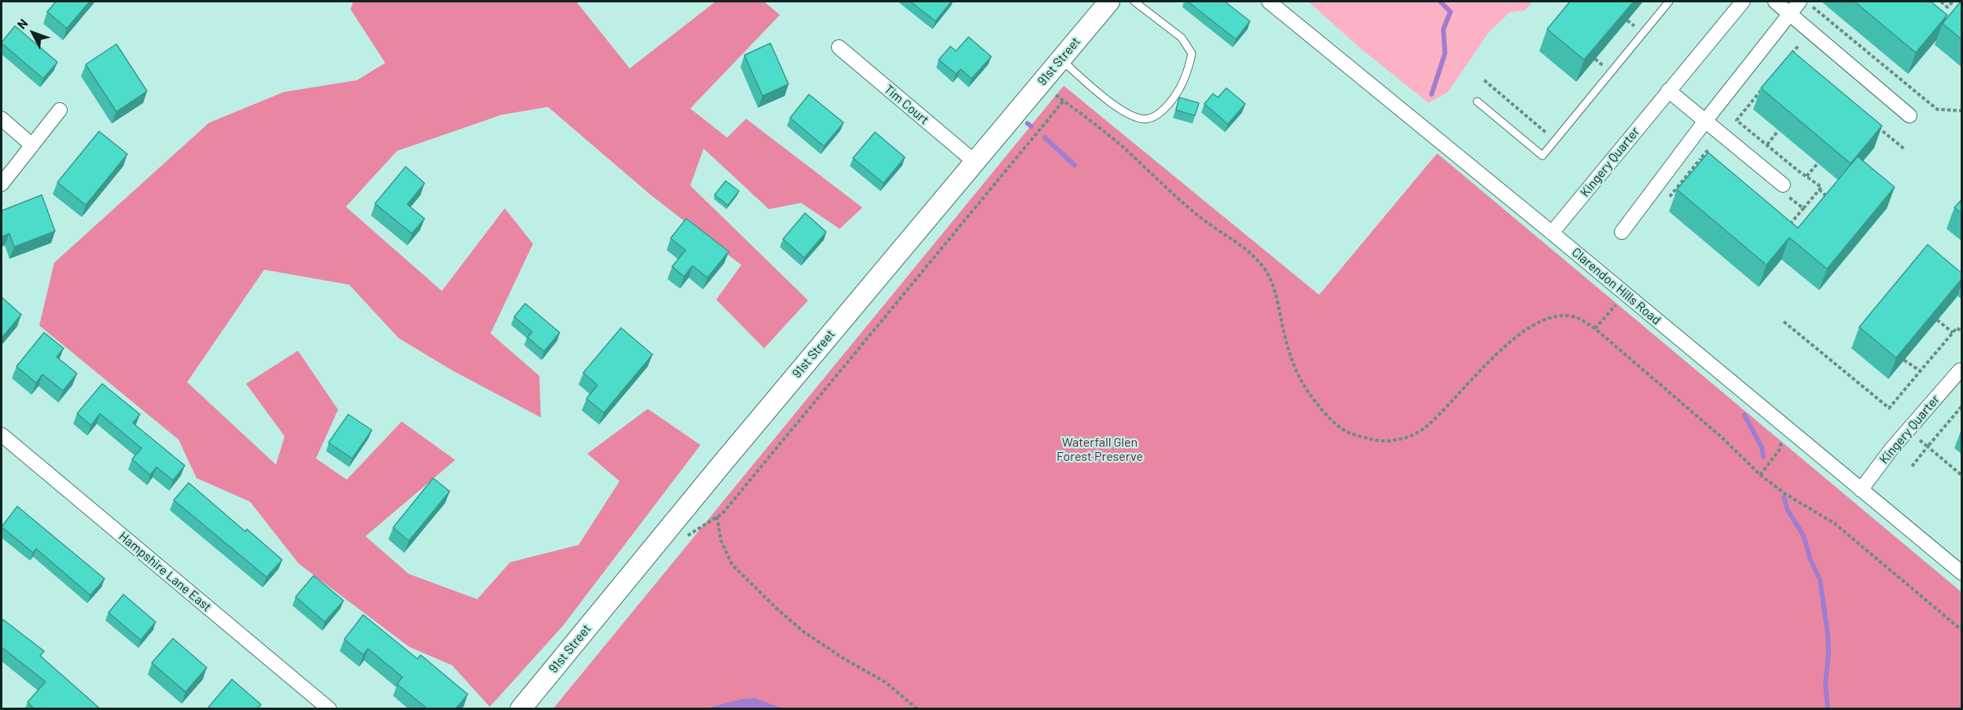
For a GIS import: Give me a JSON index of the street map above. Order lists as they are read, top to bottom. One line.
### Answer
{"streets":{"main road":["91st Street"],"street":["Tim Court","Kingery Quarter","Clarendon Hills Road","Hampshire Lane East"]},"crossings":[["91st Street","Tim Court"],["Kingery Quarter","Clarendon Hills Road"]],"parks":["Waterfall Glen Forest Preserve"],"north":"top left"}
